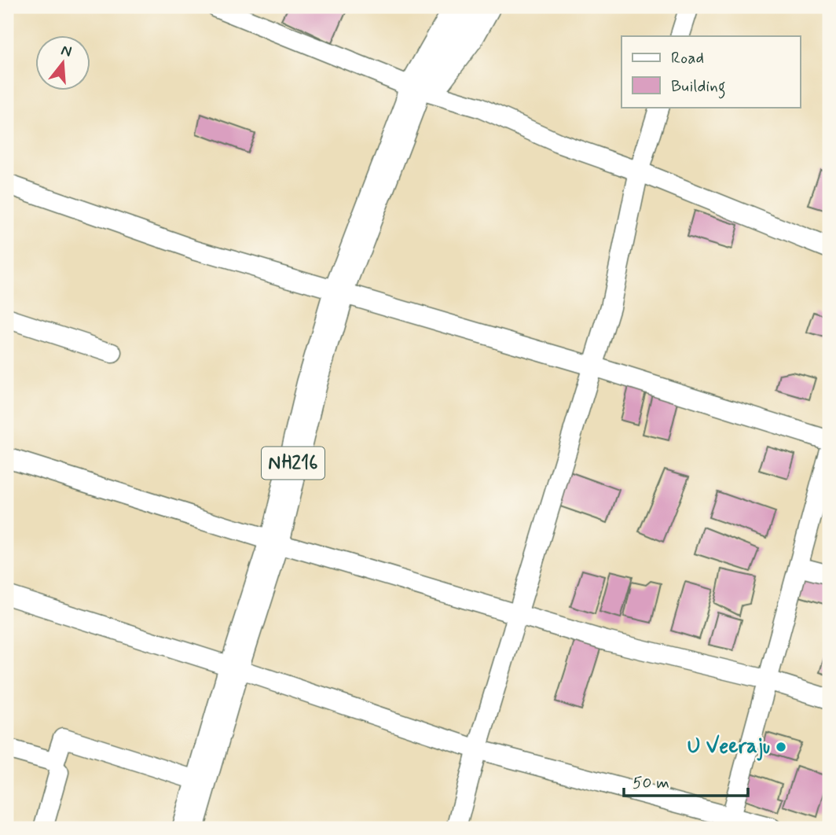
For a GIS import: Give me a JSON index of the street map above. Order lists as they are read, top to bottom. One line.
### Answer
{"streets":{"highway":["NH216"]},"places":["U Veeraju"],"legend":["Road","Building"],"scale_bar":"50 m","north":"top"}
